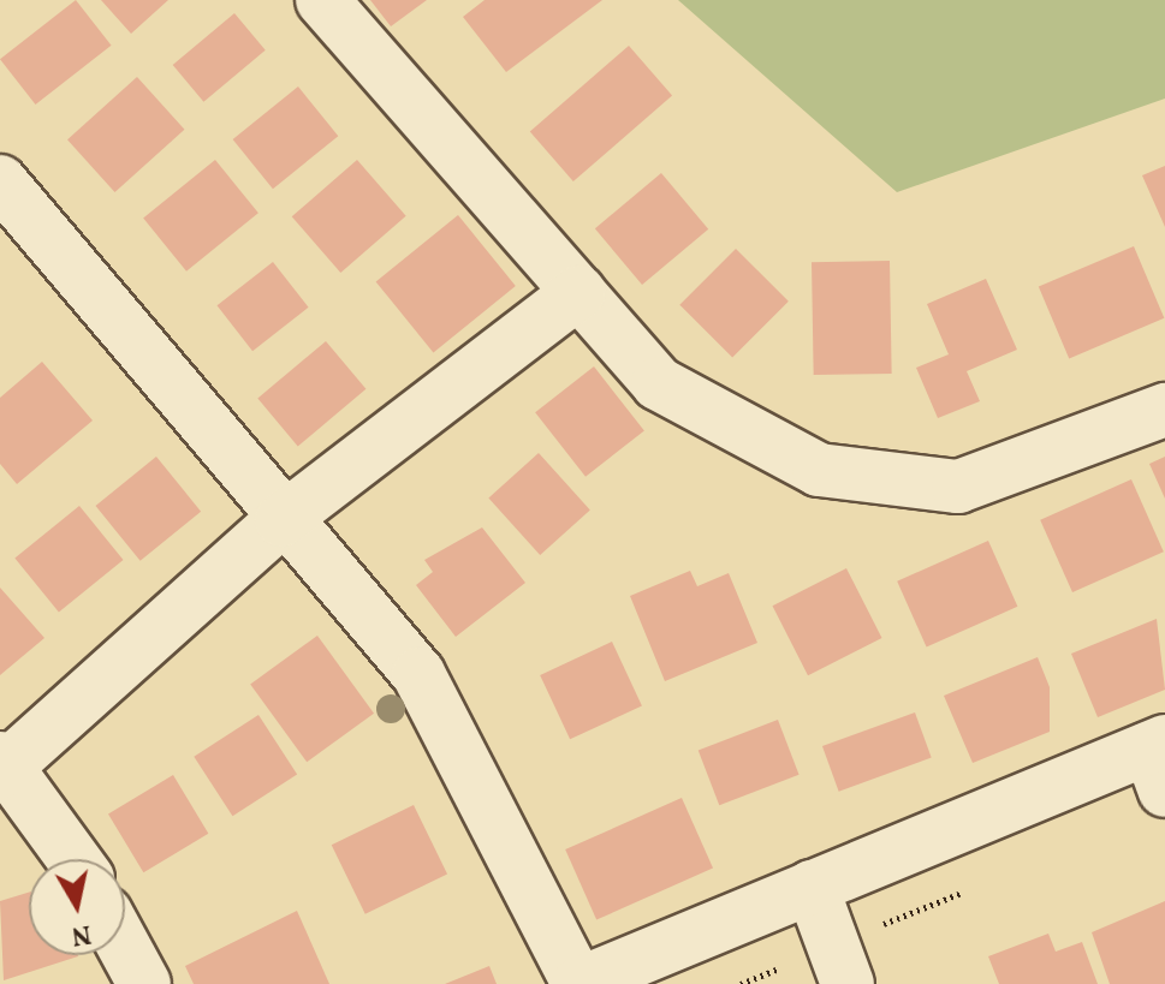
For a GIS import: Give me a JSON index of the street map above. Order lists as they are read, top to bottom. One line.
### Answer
{"north":"bottom"}
